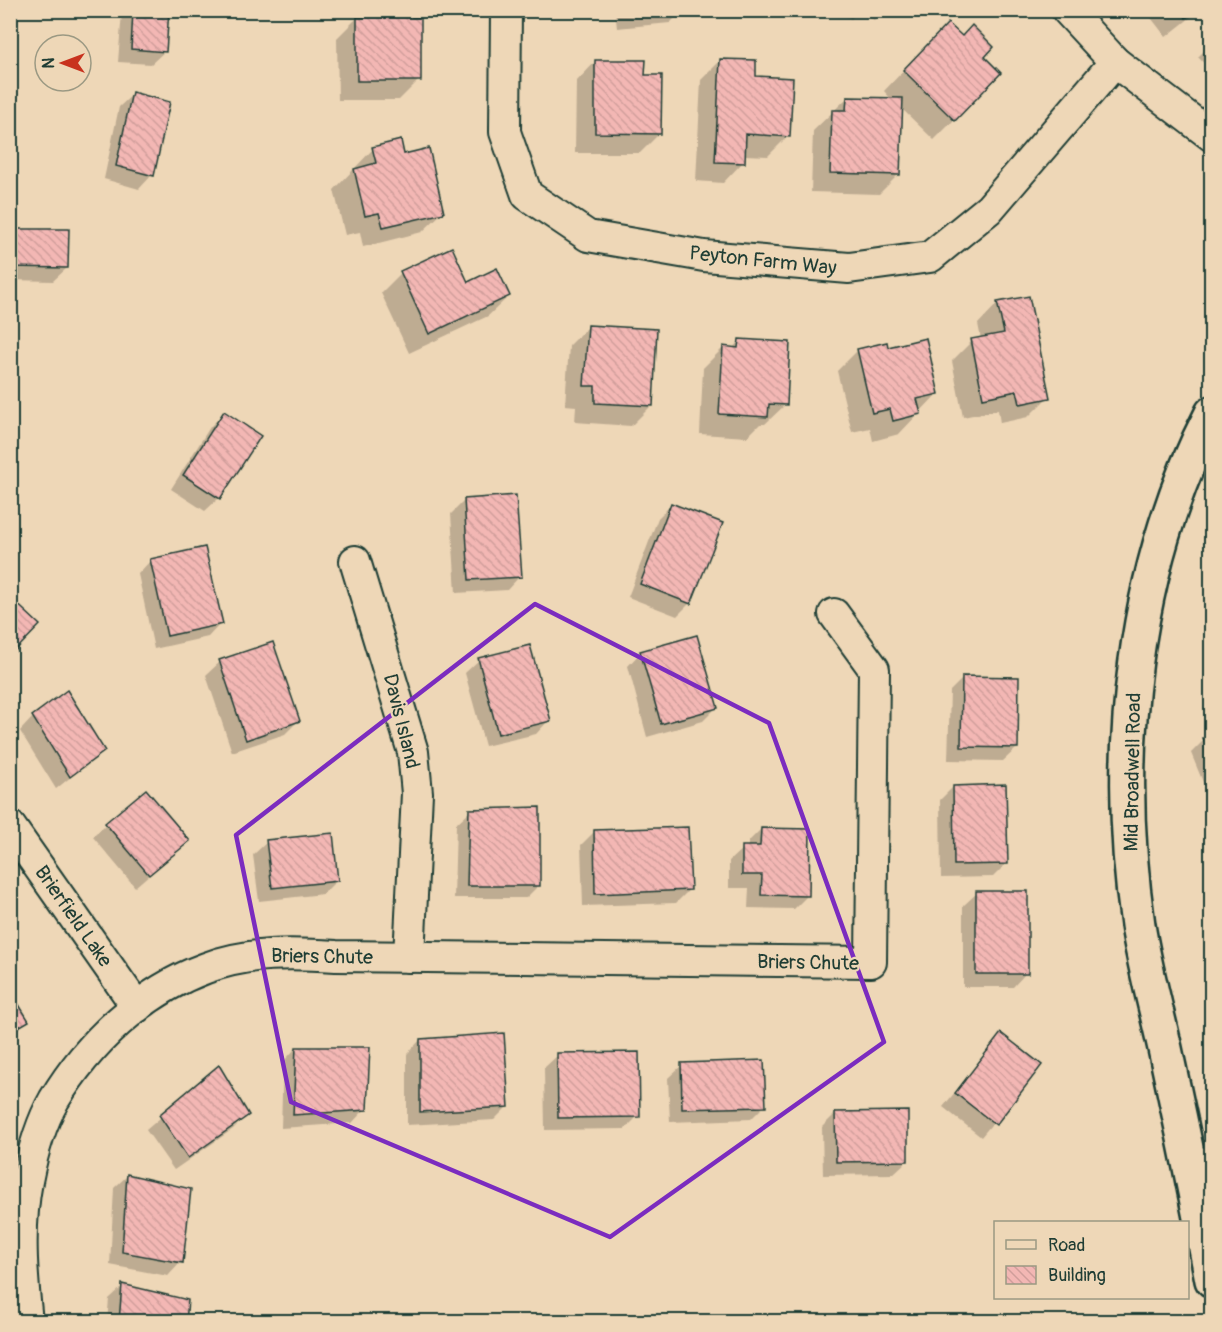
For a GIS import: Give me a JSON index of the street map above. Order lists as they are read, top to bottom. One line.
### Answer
{"streets":{"street":["Peyton Farm Way","Davis Island","Mid Broadwell Road","Brierfield Lake","Briers Chute"]},"crossings":[["Davis Island","Briers Chute"],["Brierfield Lake","Briers Chute"]],"legend":["Road","Building"],"north":"left"}
